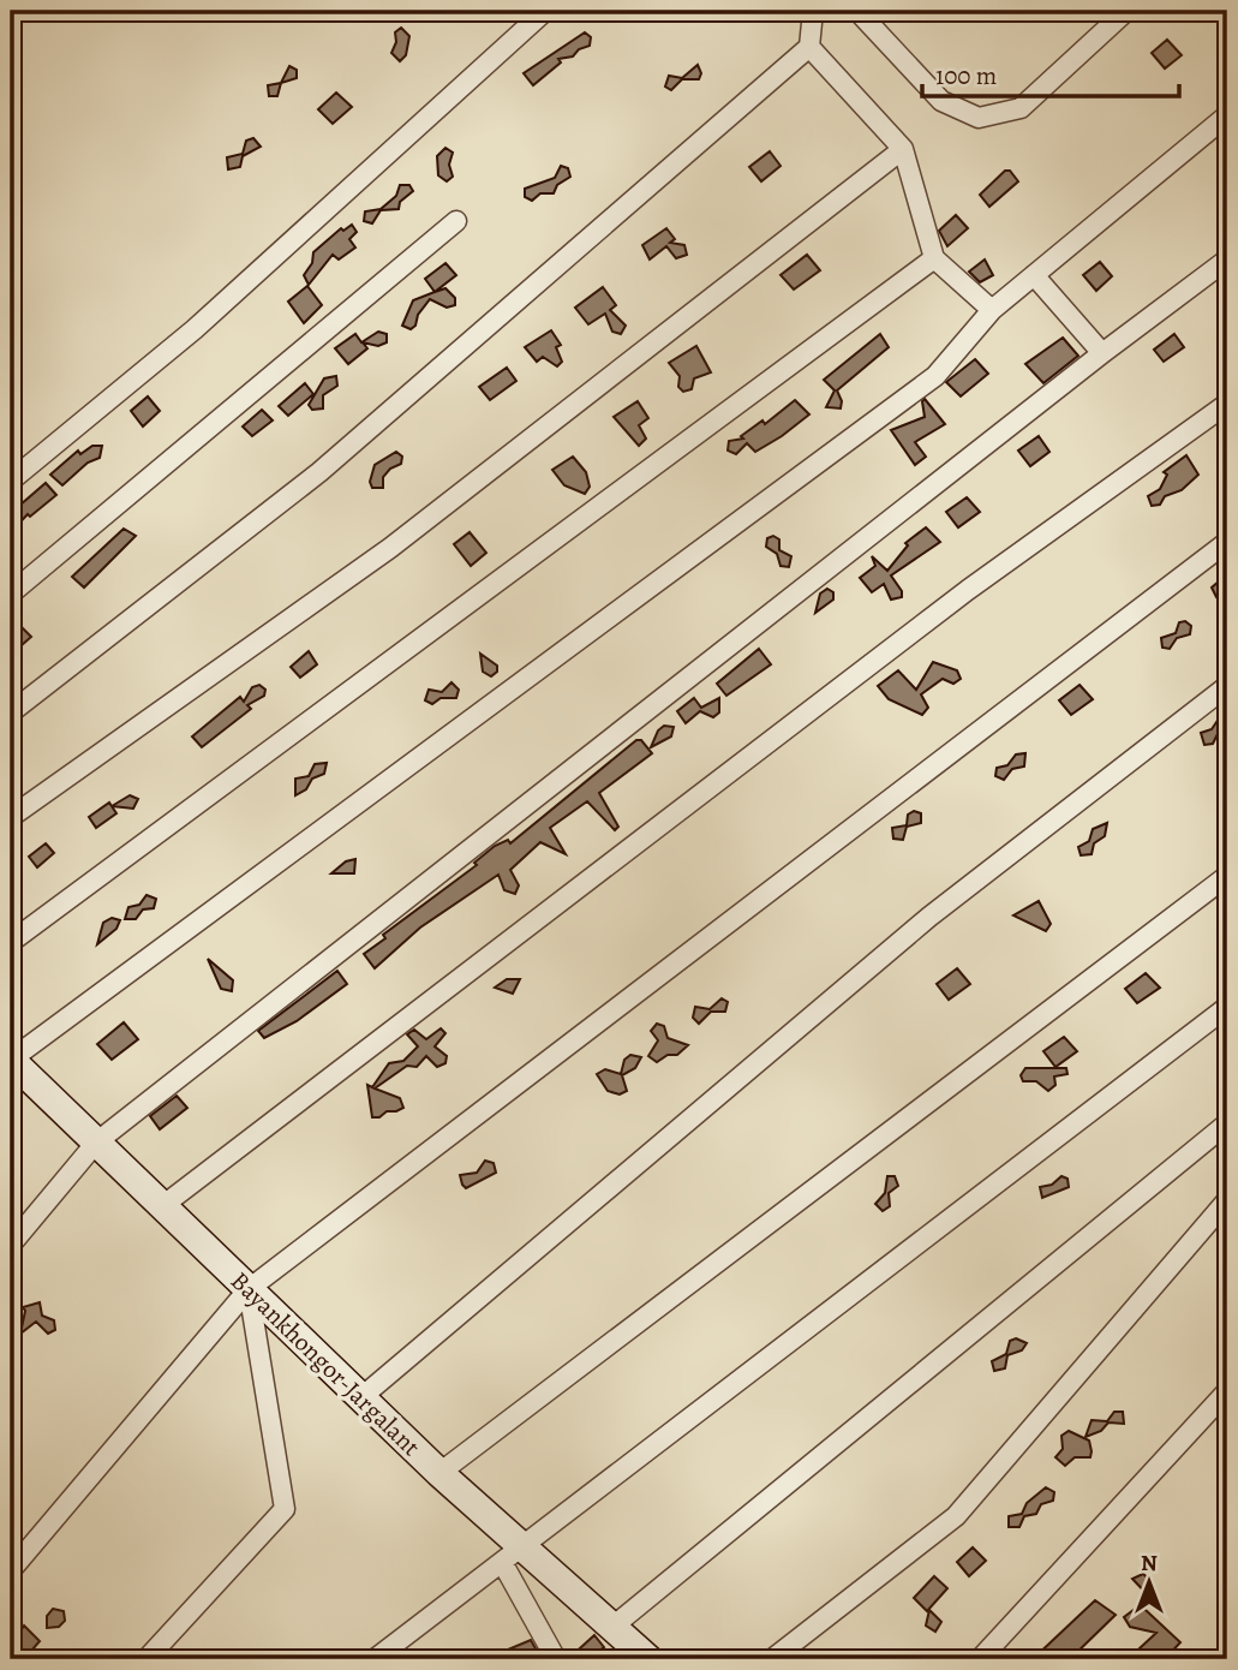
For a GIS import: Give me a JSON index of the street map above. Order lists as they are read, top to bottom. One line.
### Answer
{"streets":{"street":["Bayankhongor-Jargalant"]},"scale_bar":"100 m","north":"top"}
